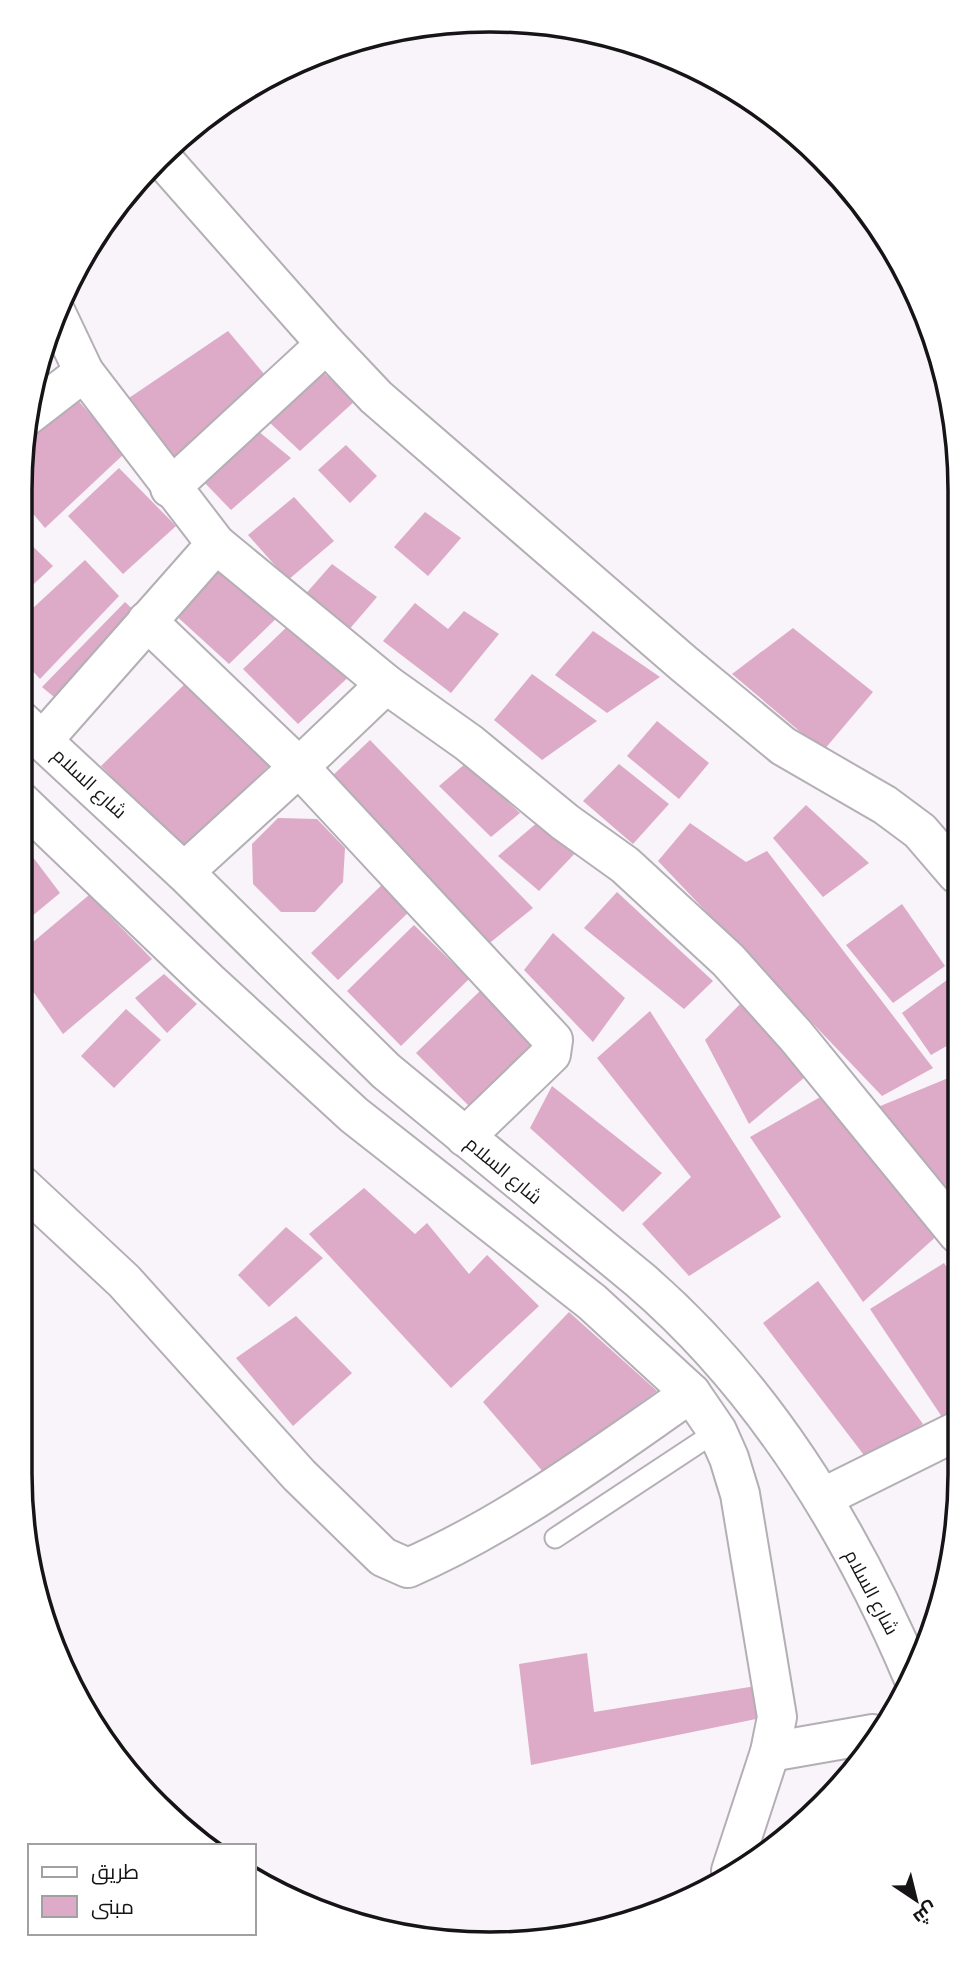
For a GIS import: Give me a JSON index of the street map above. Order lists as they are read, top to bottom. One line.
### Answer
{"streets":{"street":["شارع السلام"]},"legend":["طريق","مبنى"],"north":"bottom right"}
